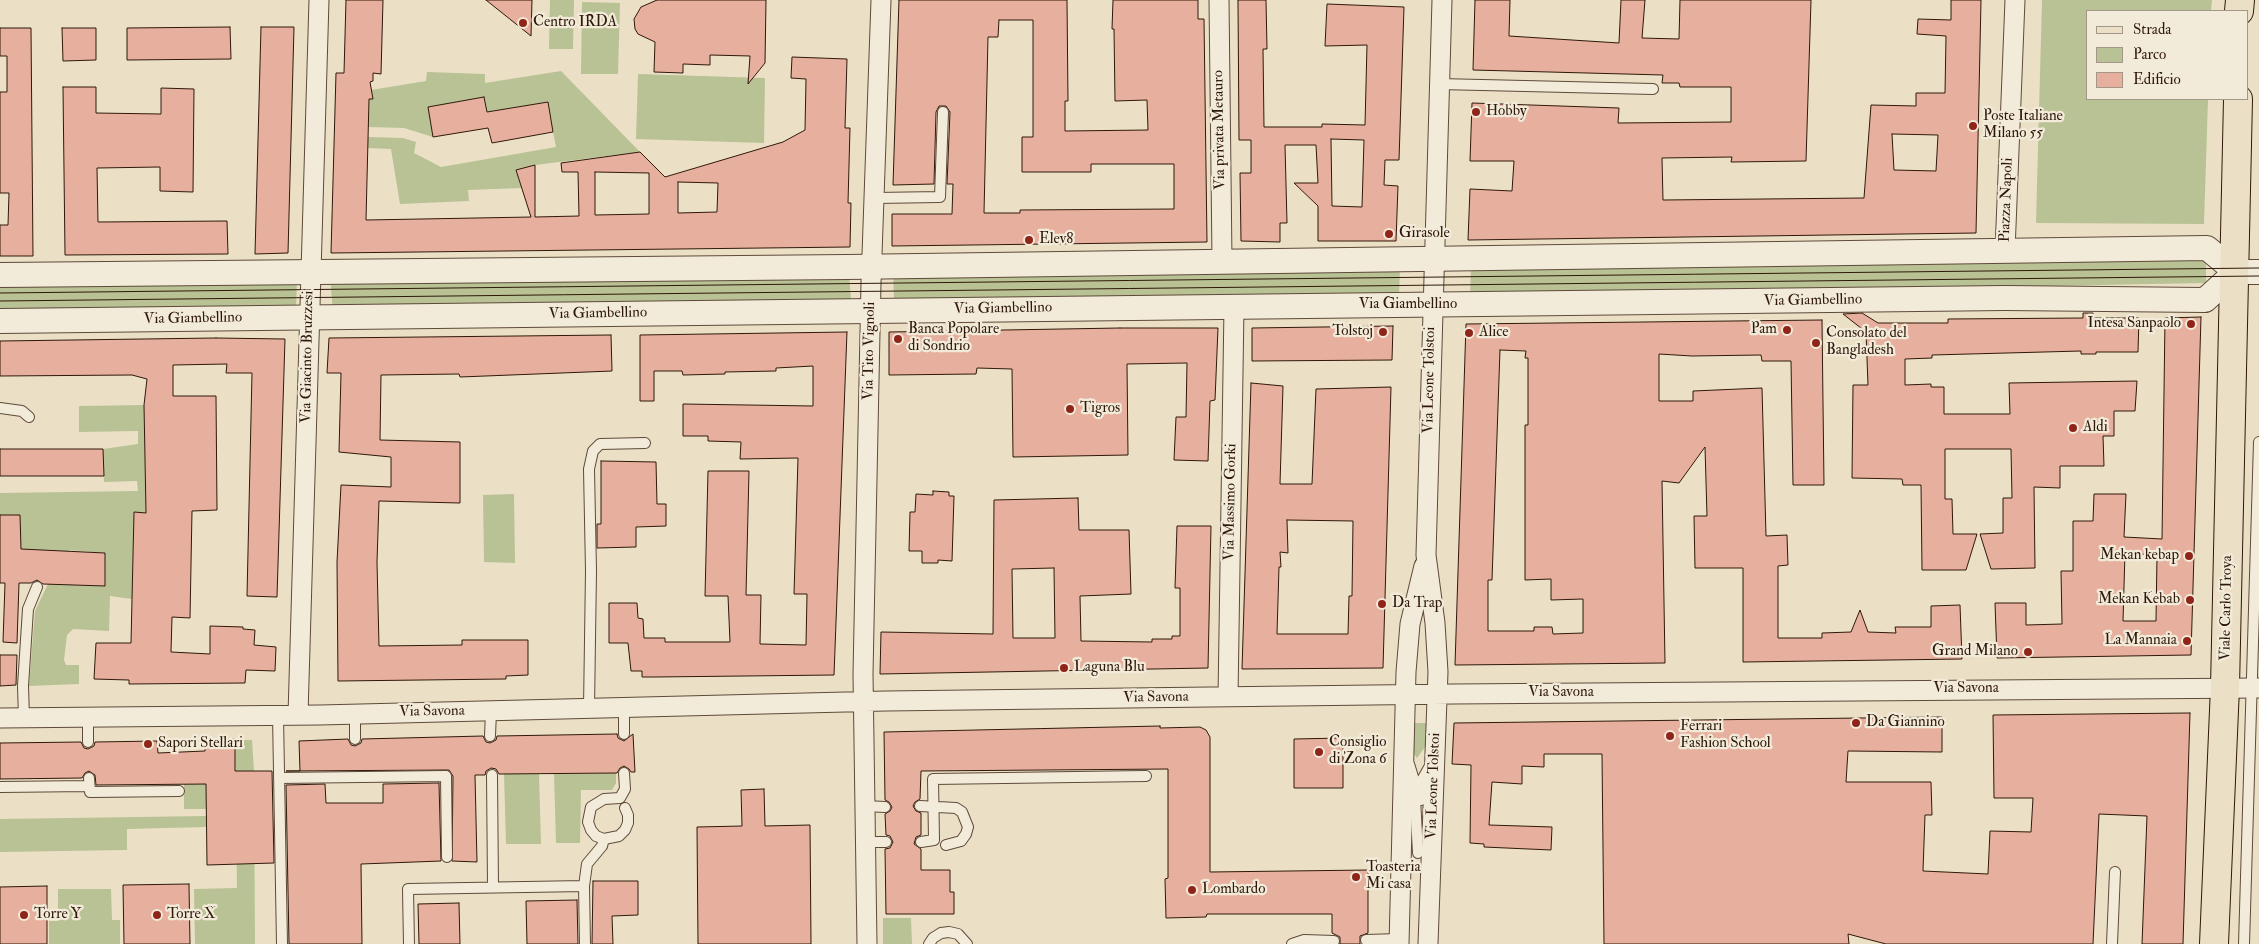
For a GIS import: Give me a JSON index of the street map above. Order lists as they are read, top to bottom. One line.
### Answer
{"streets":{"main road":["Viale Carlo Troya"],"street":["Via privata Metauro","Piazza Napoli","Via Giambellino","Via Tito Vignoli","Via Giacinto Bruzzesi","Via Leone Tolstoi","Via Massimo Gorki","Via Savona"]},"crossings":[["Piazza Napoli","Via Giambellino"],["Piazza Napoli","Viale Carlo Troya"],["Via Giambellino","Via Tito Vignoli"],["Via Giambellino","Via Giacinto Bruzzesi"],["Via Giambellino","Via Leone Tolstoi"],["Via Giambellino","Via Massimo Gorki"],["Via Giambellino","Viale Carlo Troya"],["Via Tito Vignoli","Via Savona"],["Via Giacinto Bruzzesi","Via Savona"],["Via Leone Tolstoi","Via Savona"],["Via Massimo Gorki","Via Savona"],["Viale Carlo Troya","Via Savona"]],"places":["Centro IRDA","Hobby","Poste Italiane Milano 55","Girasole","Elev8","Intesa Sanpaolo","Pam","Tolstoj","Alice","Banca Popolare di Sondrio","Consolato del Bangladesh","Tigros","Aldi","Mekan kebap","Mekan Kebab","Da Trap","La Mannaia","Grand Milano","Laguna Blu","Da Giannino","Ferrari Fashion School","Sapori Stellari","Consiglio di Zona 6","Toasteria Mi casa","Lombardo","Torre Y","Torre X"],"legend":["Strada","Parco","Edificio"]}
